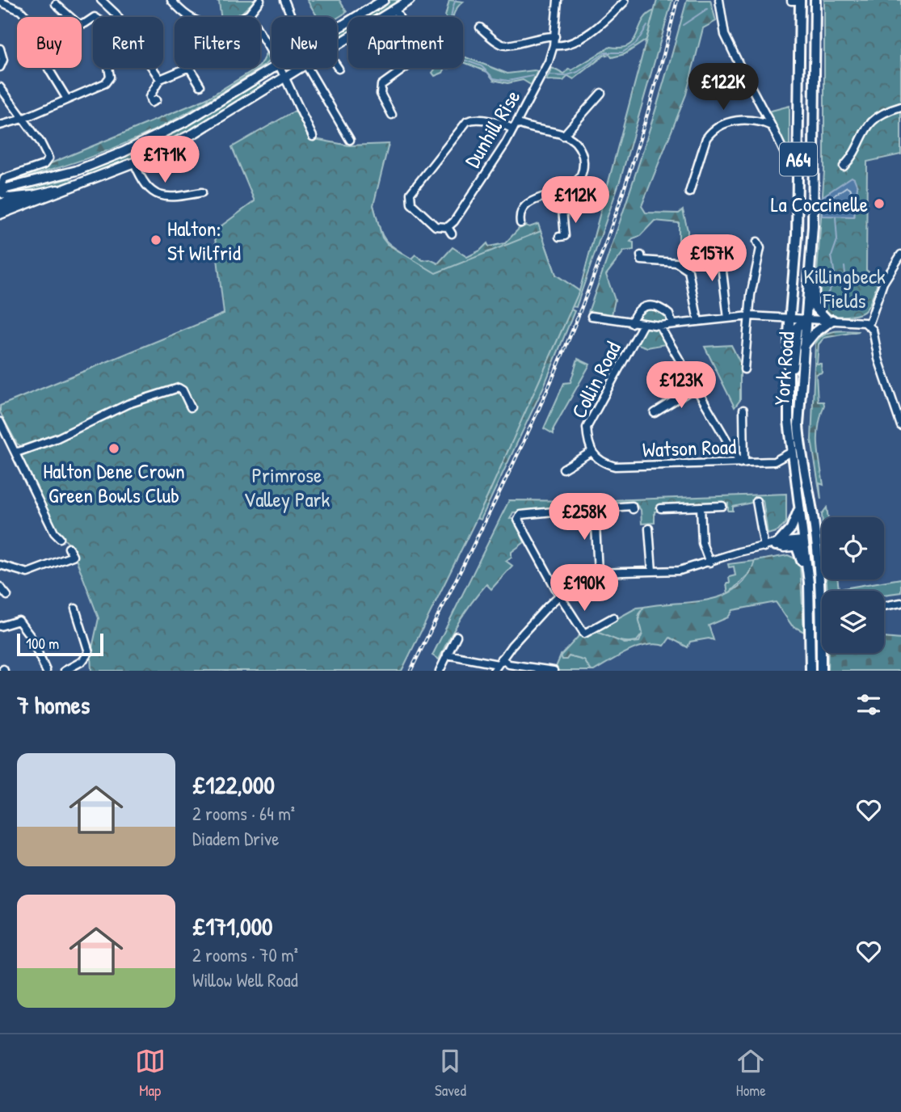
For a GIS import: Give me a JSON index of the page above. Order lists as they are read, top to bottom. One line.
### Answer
{"streets":{"highway":["A64","York Road"],"street":["Dunhill Rise","Collin Road","Watson Road"]},"crossings":[["York Road","Watson Road"],["Collin Road","Watson Road"]],"parks":["Killingbeck Fields","Primrose Valley Park"],"places":["La Coccinelle","Halton: St Wilfrid","Halton Dene Crown Green Bowls Club"],"scale_bar":"100 m","page":{"chip":["Buy","Rent","Filters","New","Apartment"],"price":["£122K","£171K","£112K","£157K","£123K","£258K","£190K"],"scale":"100 m","heading":"7 homes","list":[{"name":"£122,000","note":"2 rooms · 64 m² · Diadem Drive"},{"name":"£171,000","note":"2 rooms · 70 m² · Willow Well Road"}],"tabs":["Map","Saved","Home"]}}
